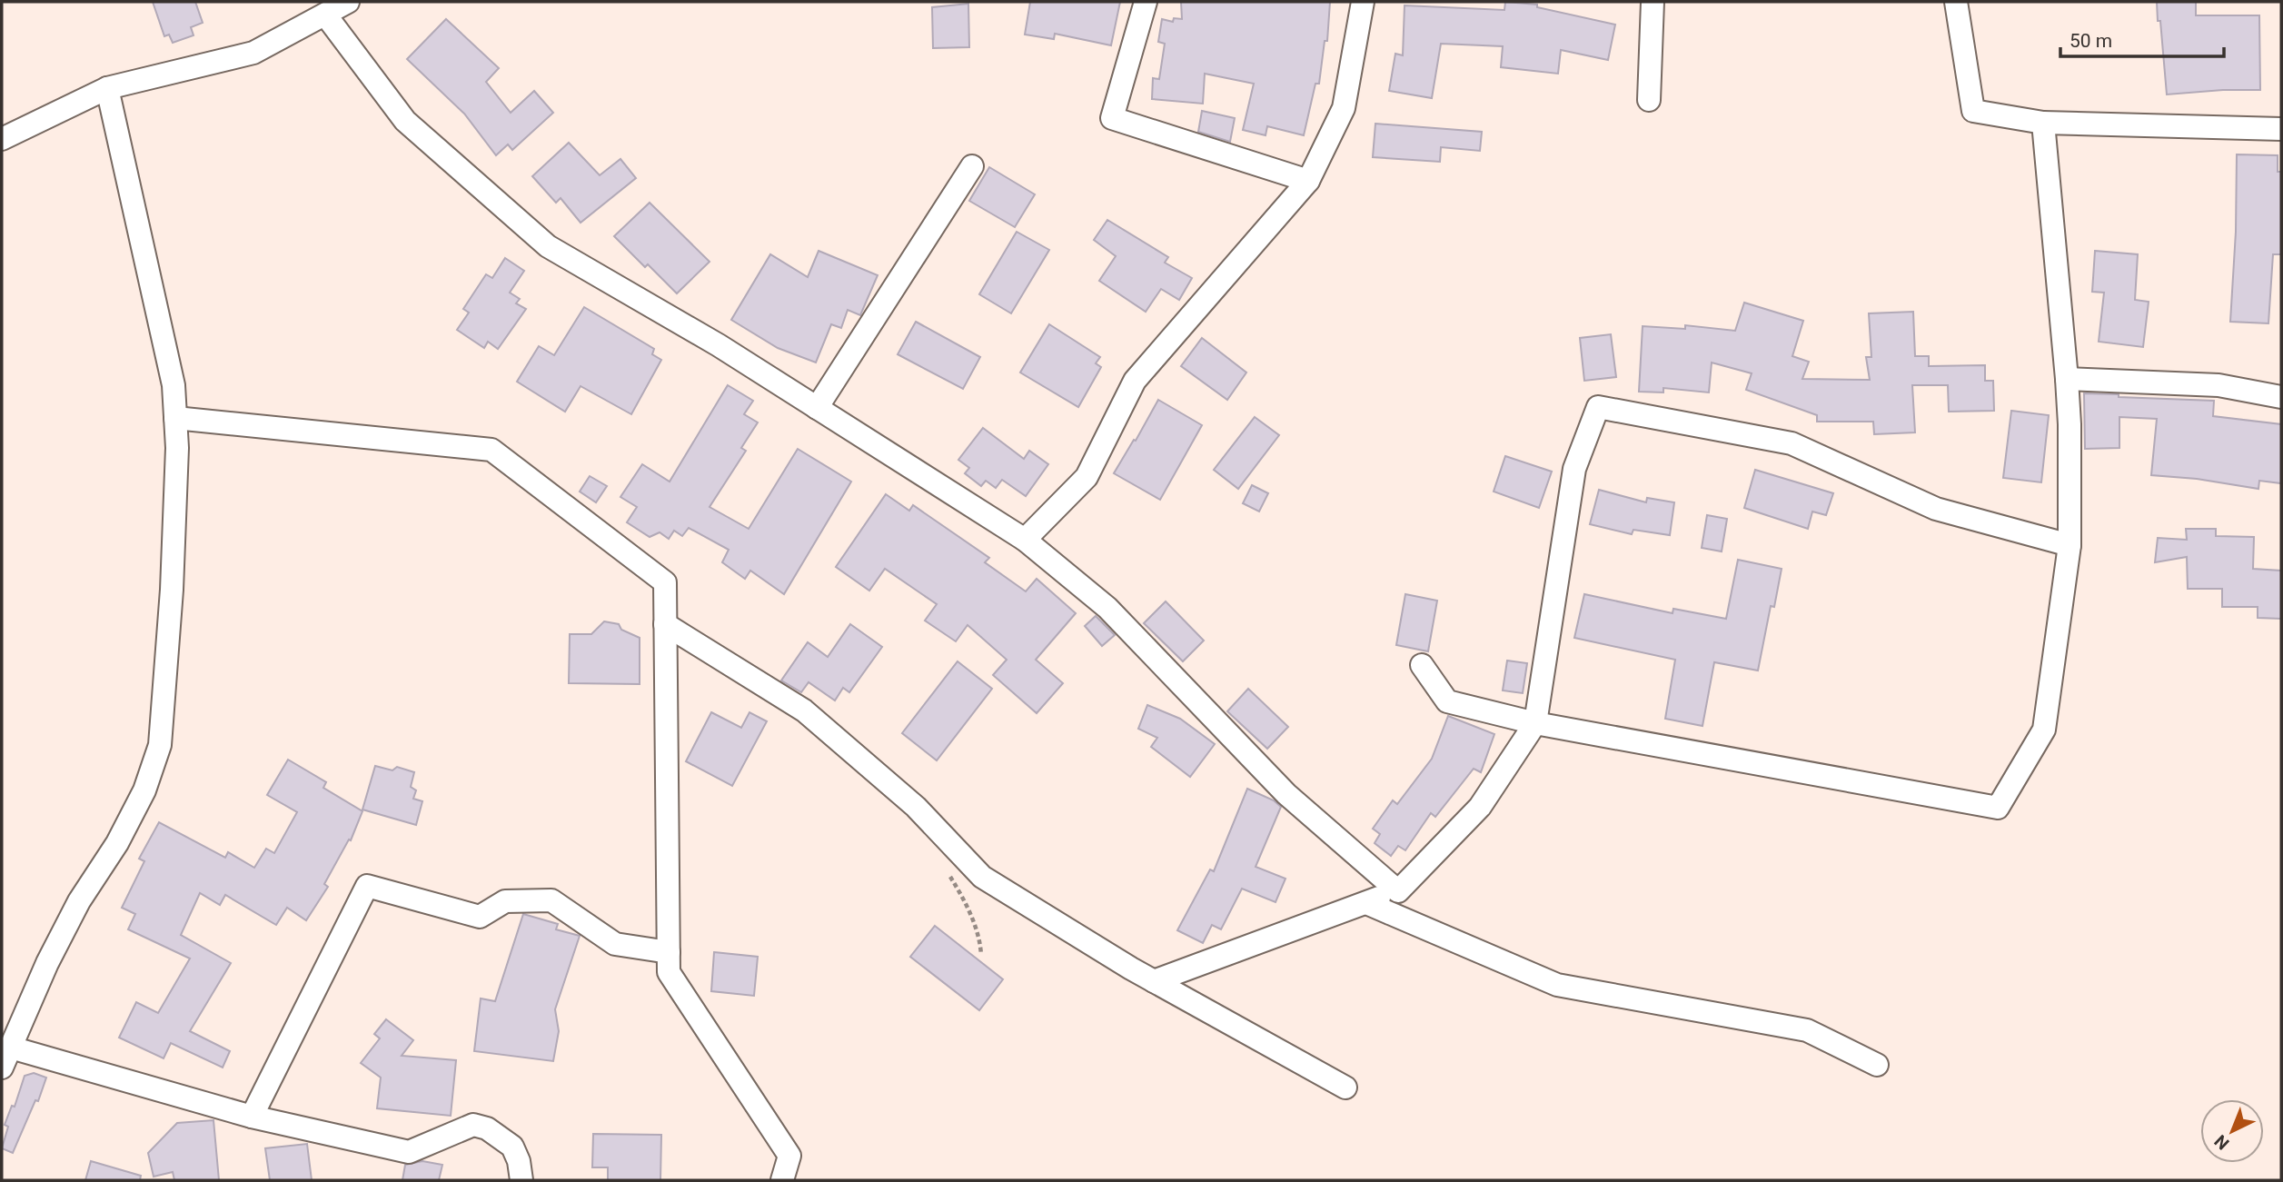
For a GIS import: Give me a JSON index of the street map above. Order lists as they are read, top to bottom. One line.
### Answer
{"scale_bar":"50 m","north":"bottom left"}
